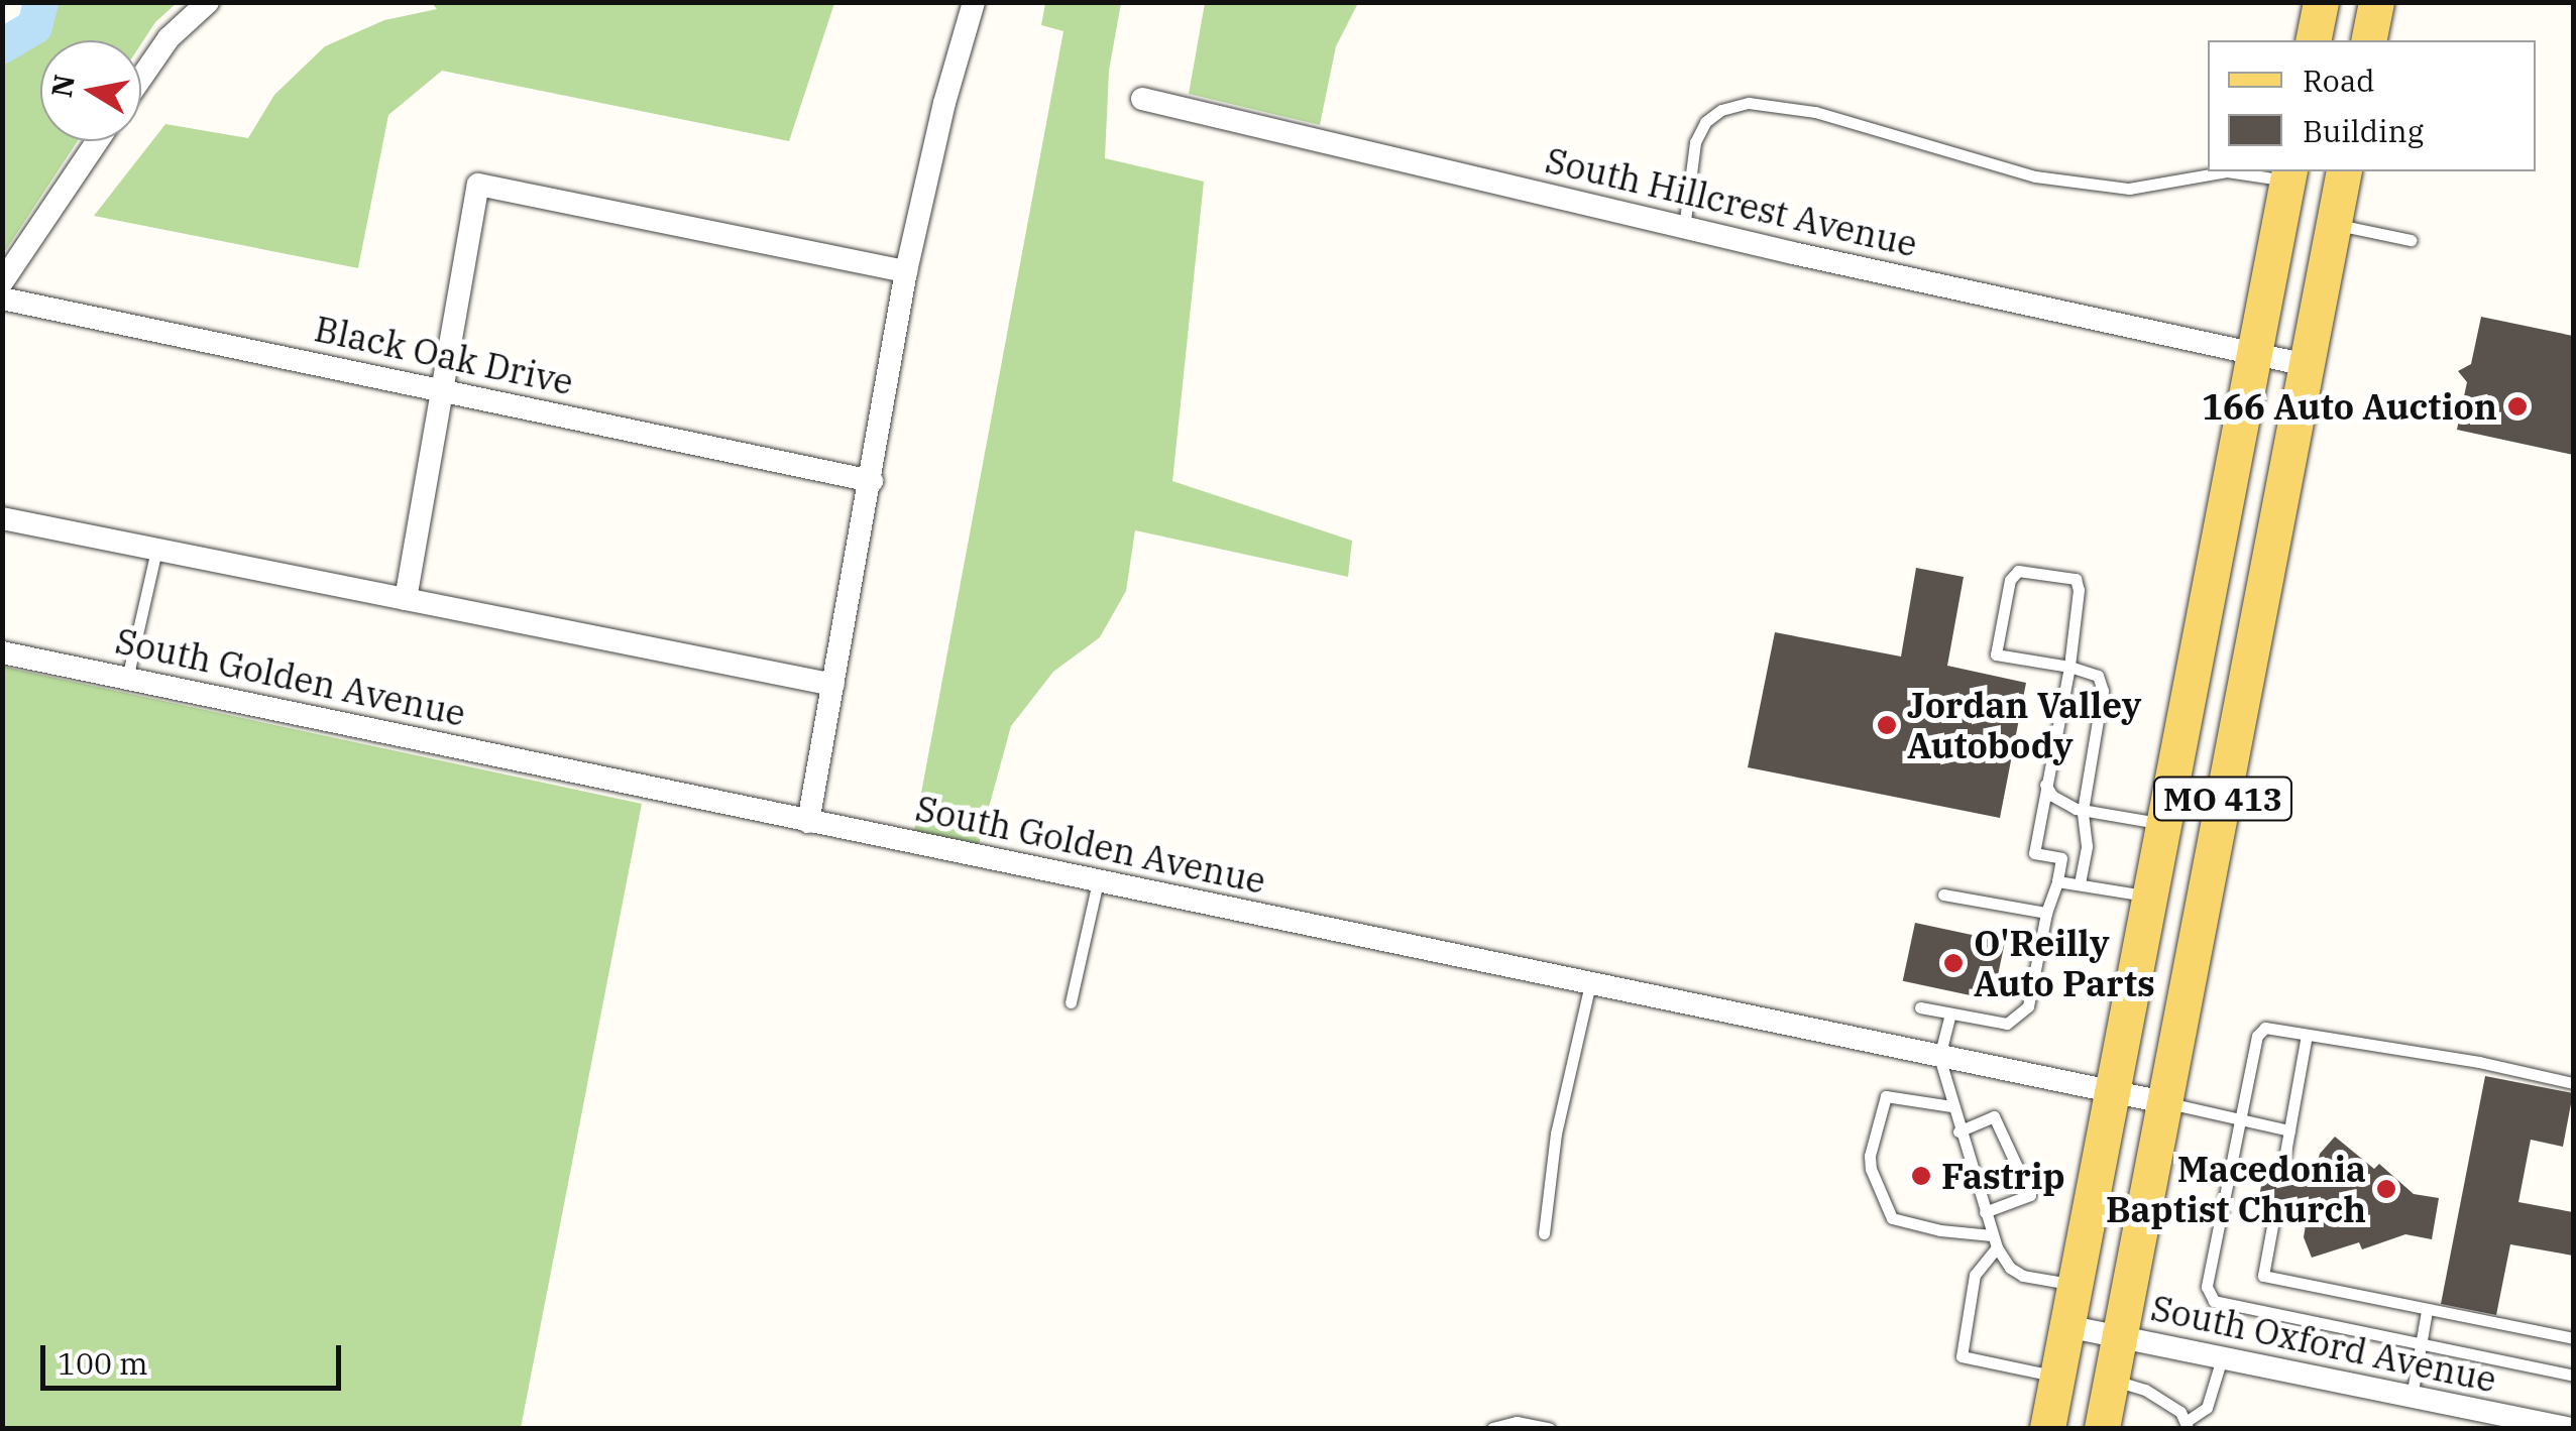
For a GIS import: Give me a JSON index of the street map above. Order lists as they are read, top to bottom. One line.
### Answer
{"streets":{"main road":["MO 413"],"street":["South Hillcrest Avenue","Black Oak Drive","South Golden Avenue","South Oxford Avenue"]},"crossings":[["South Hillcrest Avenue","MO 413"],["South Golden Avenue","MO 413"],["MO 413","South Oxford Avenue"]],"places":["166 Auto Auction","Jordan Valley Autobody","O'Reilly Auto Parts","Fastrip","Macedonia Baptist Church"],"legend":["Road","Building"],"scale_bar":"100 m","north":"left"}
